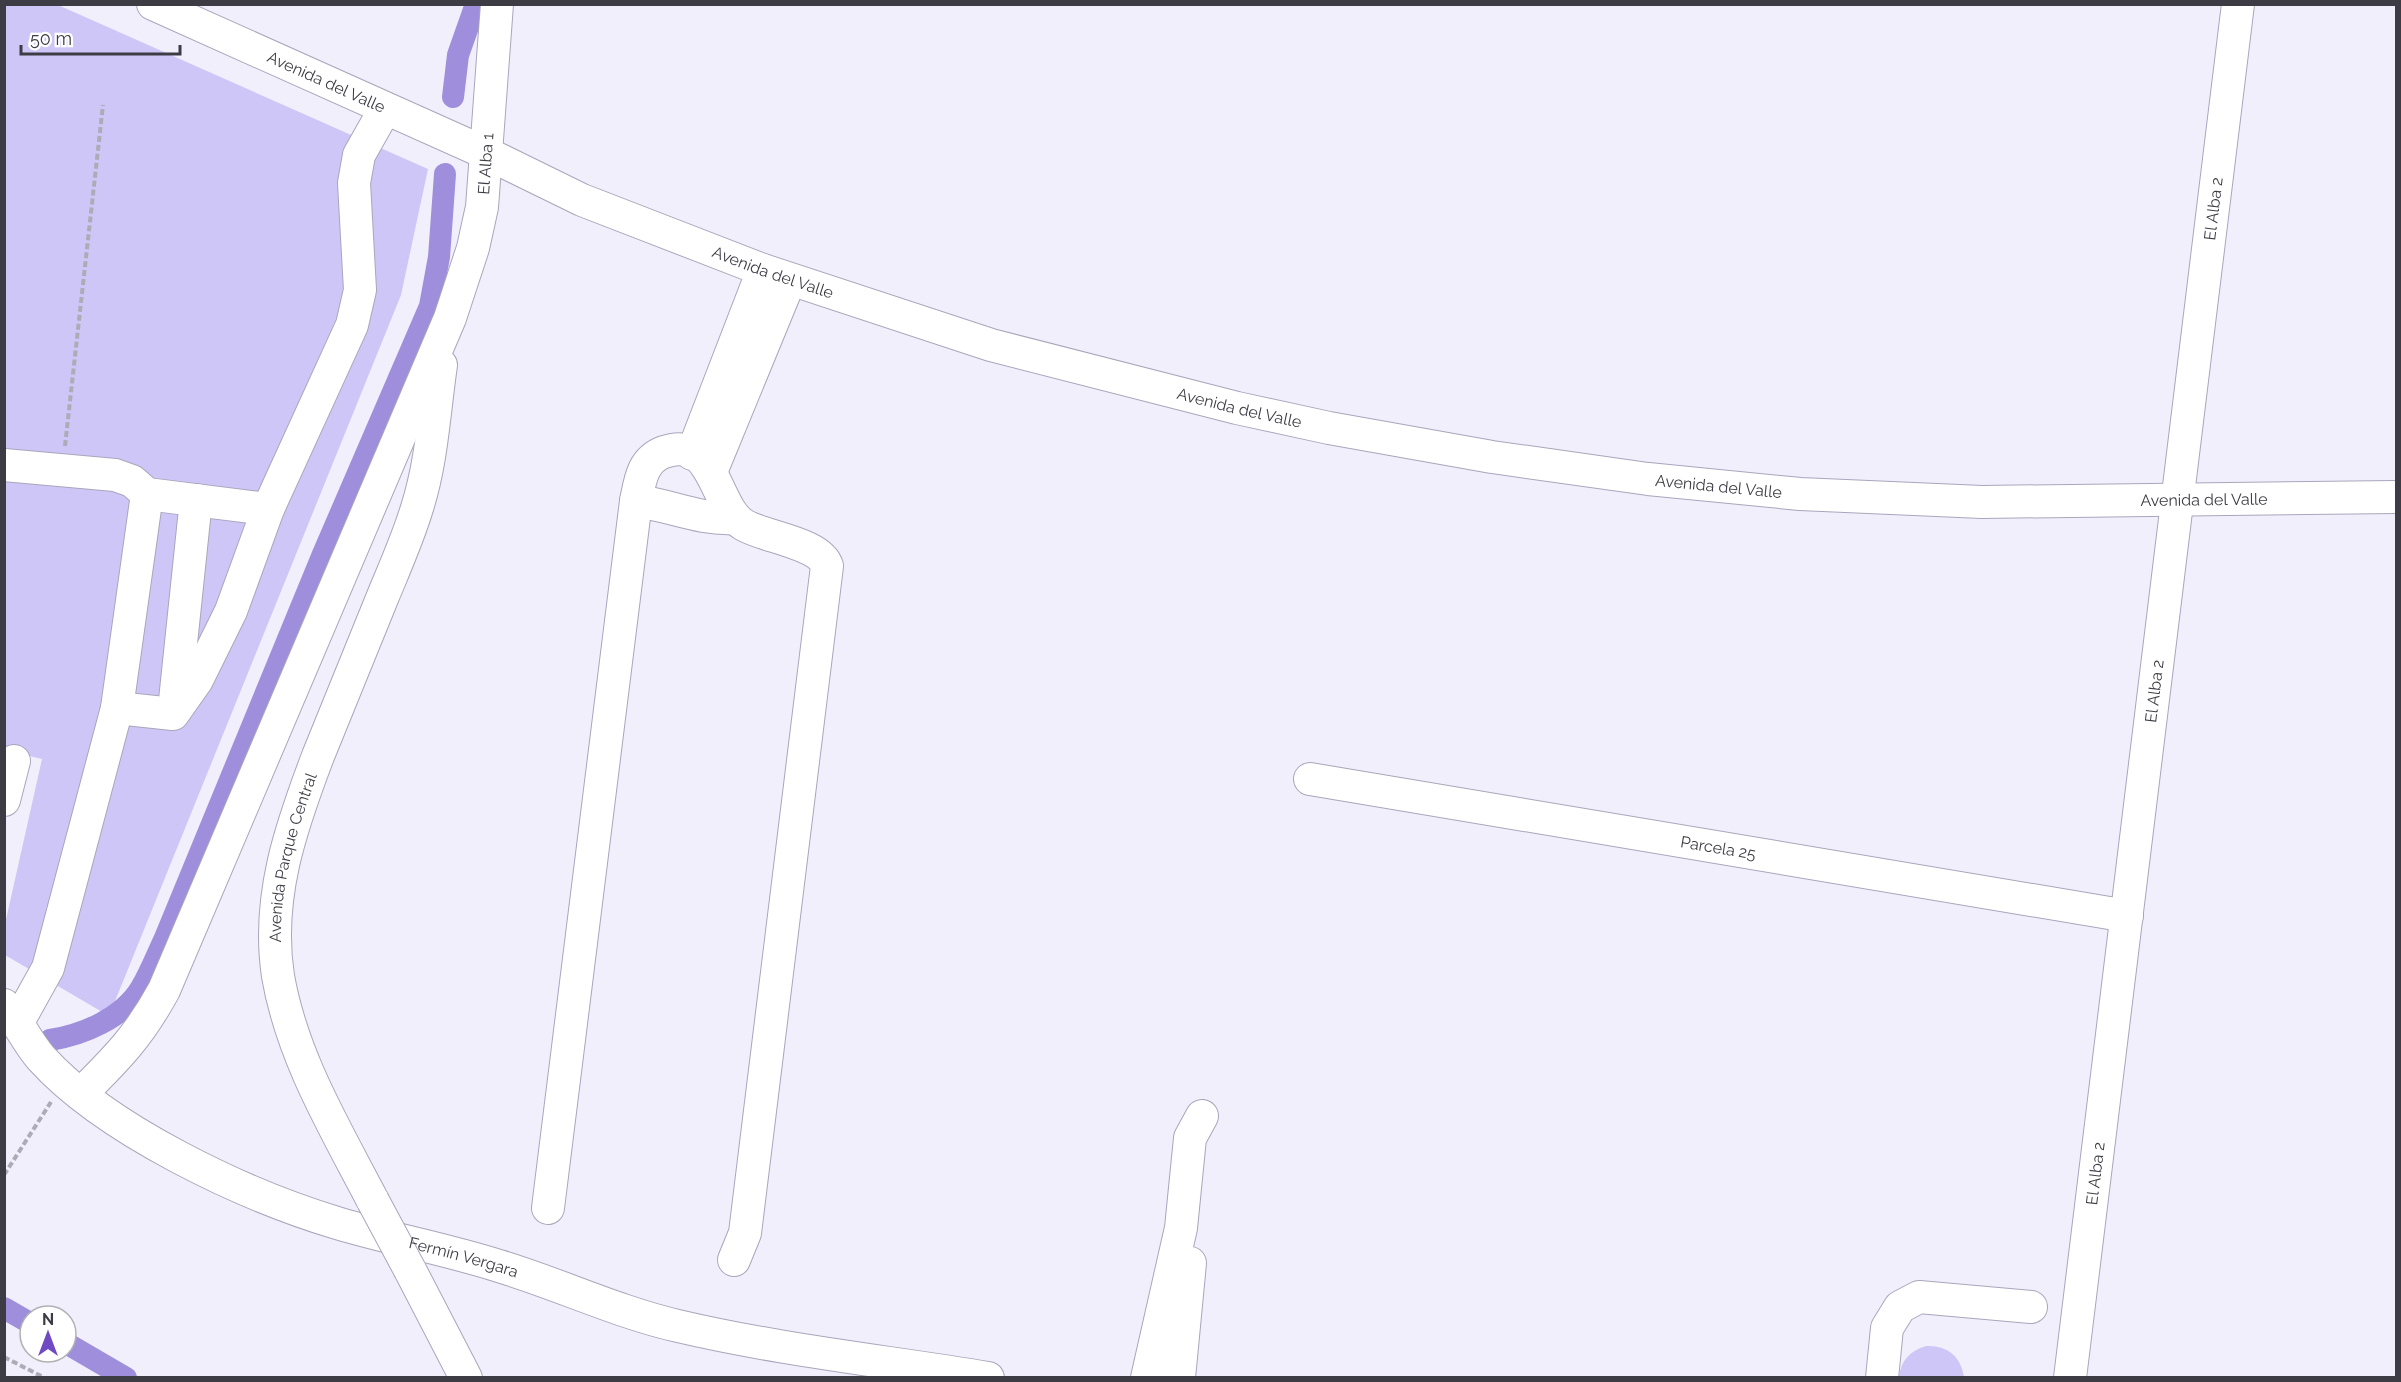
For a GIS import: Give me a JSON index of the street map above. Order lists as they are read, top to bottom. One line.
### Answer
{"streets":{"street":["Avenida del Valle","El Alba 1","El Alba 2","Parcela 25","Avenida Parque Central","Fermín Vergara"]},"crossings":[["Avenida del Valle","El Alba 1"],["Avenida del Valle","El Alba 2"],["El Alba 1","Avenida Parque Central"],["El Alba 2","Parcela 25"]],"scale_bar":"50 m","north":"top"}
